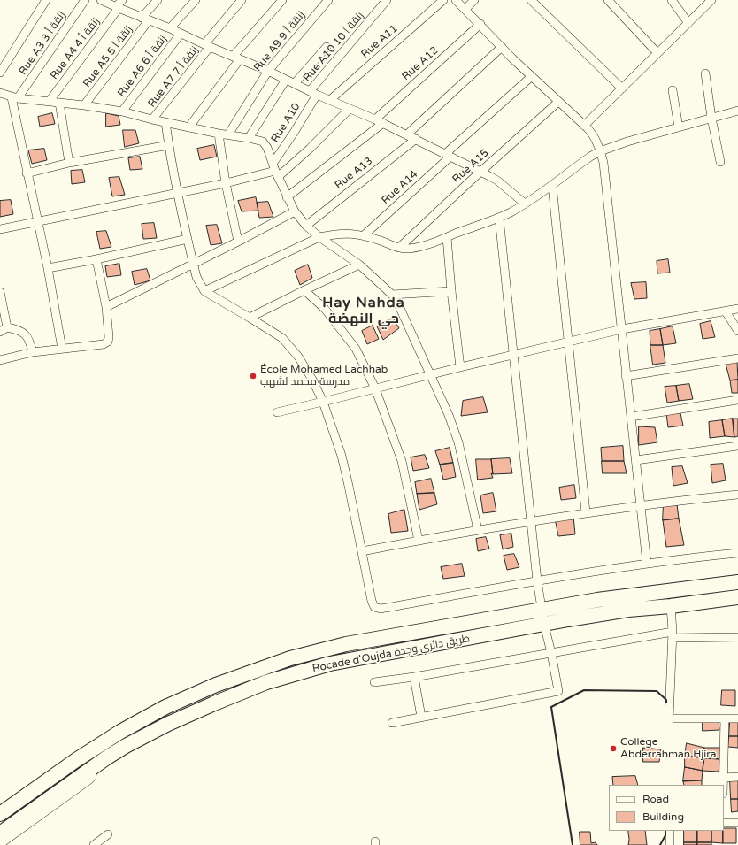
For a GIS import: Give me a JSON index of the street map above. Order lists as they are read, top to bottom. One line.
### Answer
{"streets":{"highway":["Rocade d'Oujda طريق دائري وجدة"],"street":["Rue A9 زنقة أ 9","Rue A11","Rue A3 زنقة أ 3","Rue A10 زنقة أ 10","Rue A4 زنقة أ 4","Rue A5 زنقة أ 5","Rue A12","Rue A6 زنقة أ 6","Rue A7 زنقة أ 7","Rue A10","Rue A15","Rue A13","Rue A14"]},"crossings":[["Rue A10 زنقة أ 10","Rue A10"]],"districts":["Hay Nahda حي النهضة"],"places":["École Mohamed Lachhab مدرسة محمد لشهب","Collège Abderrahman Hjira"],"legend":["Road","Building"]}
